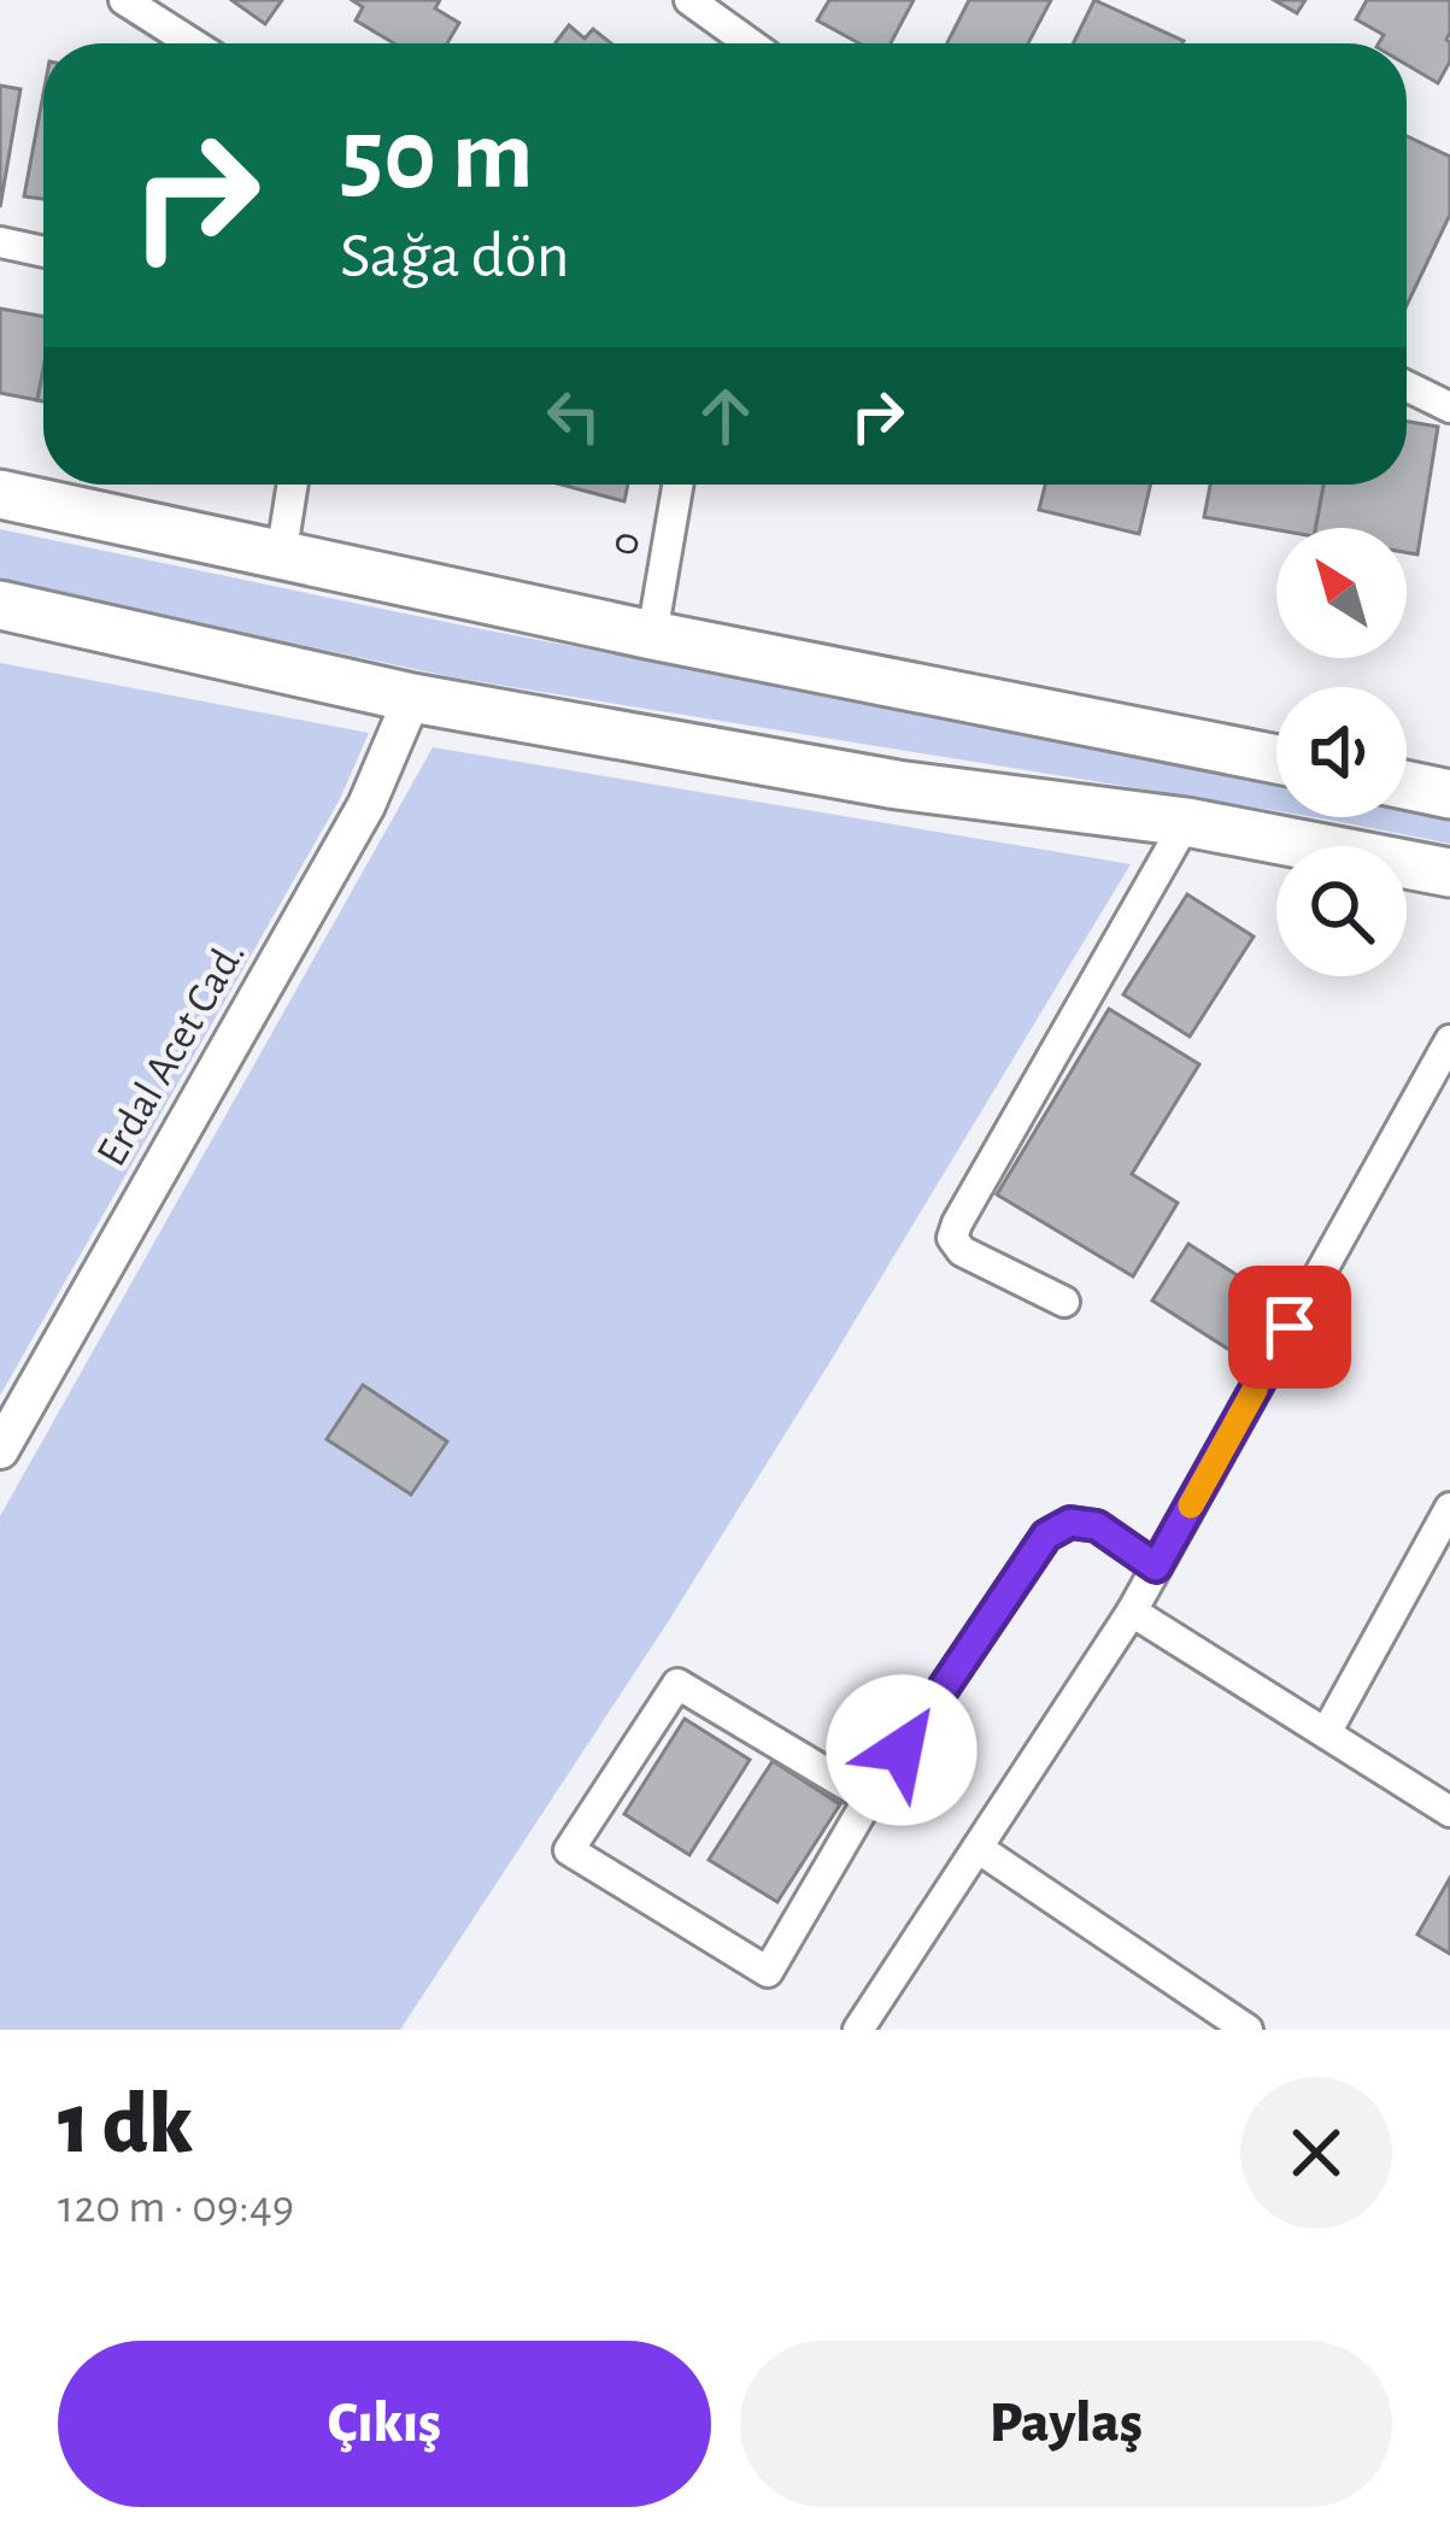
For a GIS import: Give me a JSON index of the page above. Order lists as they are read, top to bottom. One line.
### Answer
{"streets":{"street":["0","Erdal Acet Cad."]},"north":"top left","page":{"turn":["50 m","Sağa dön"],"heading":["1 dk","120 m · 09:49"],"buttons":["Çıkış","Paylaş"]}}
